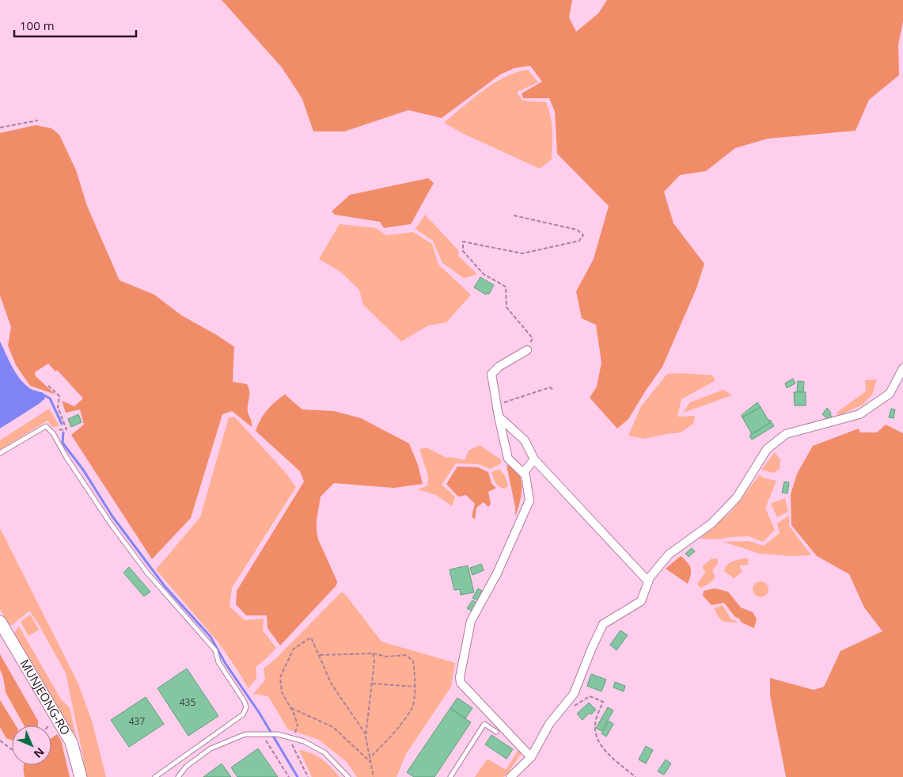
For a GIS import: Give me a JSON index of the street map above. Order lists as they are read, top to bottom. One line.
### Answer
{"streets":{"main road":["MUNJEONG-RO"]},"house_numbers":["435","437"],"scale_bar":"100 m","north":"bottom right"}
